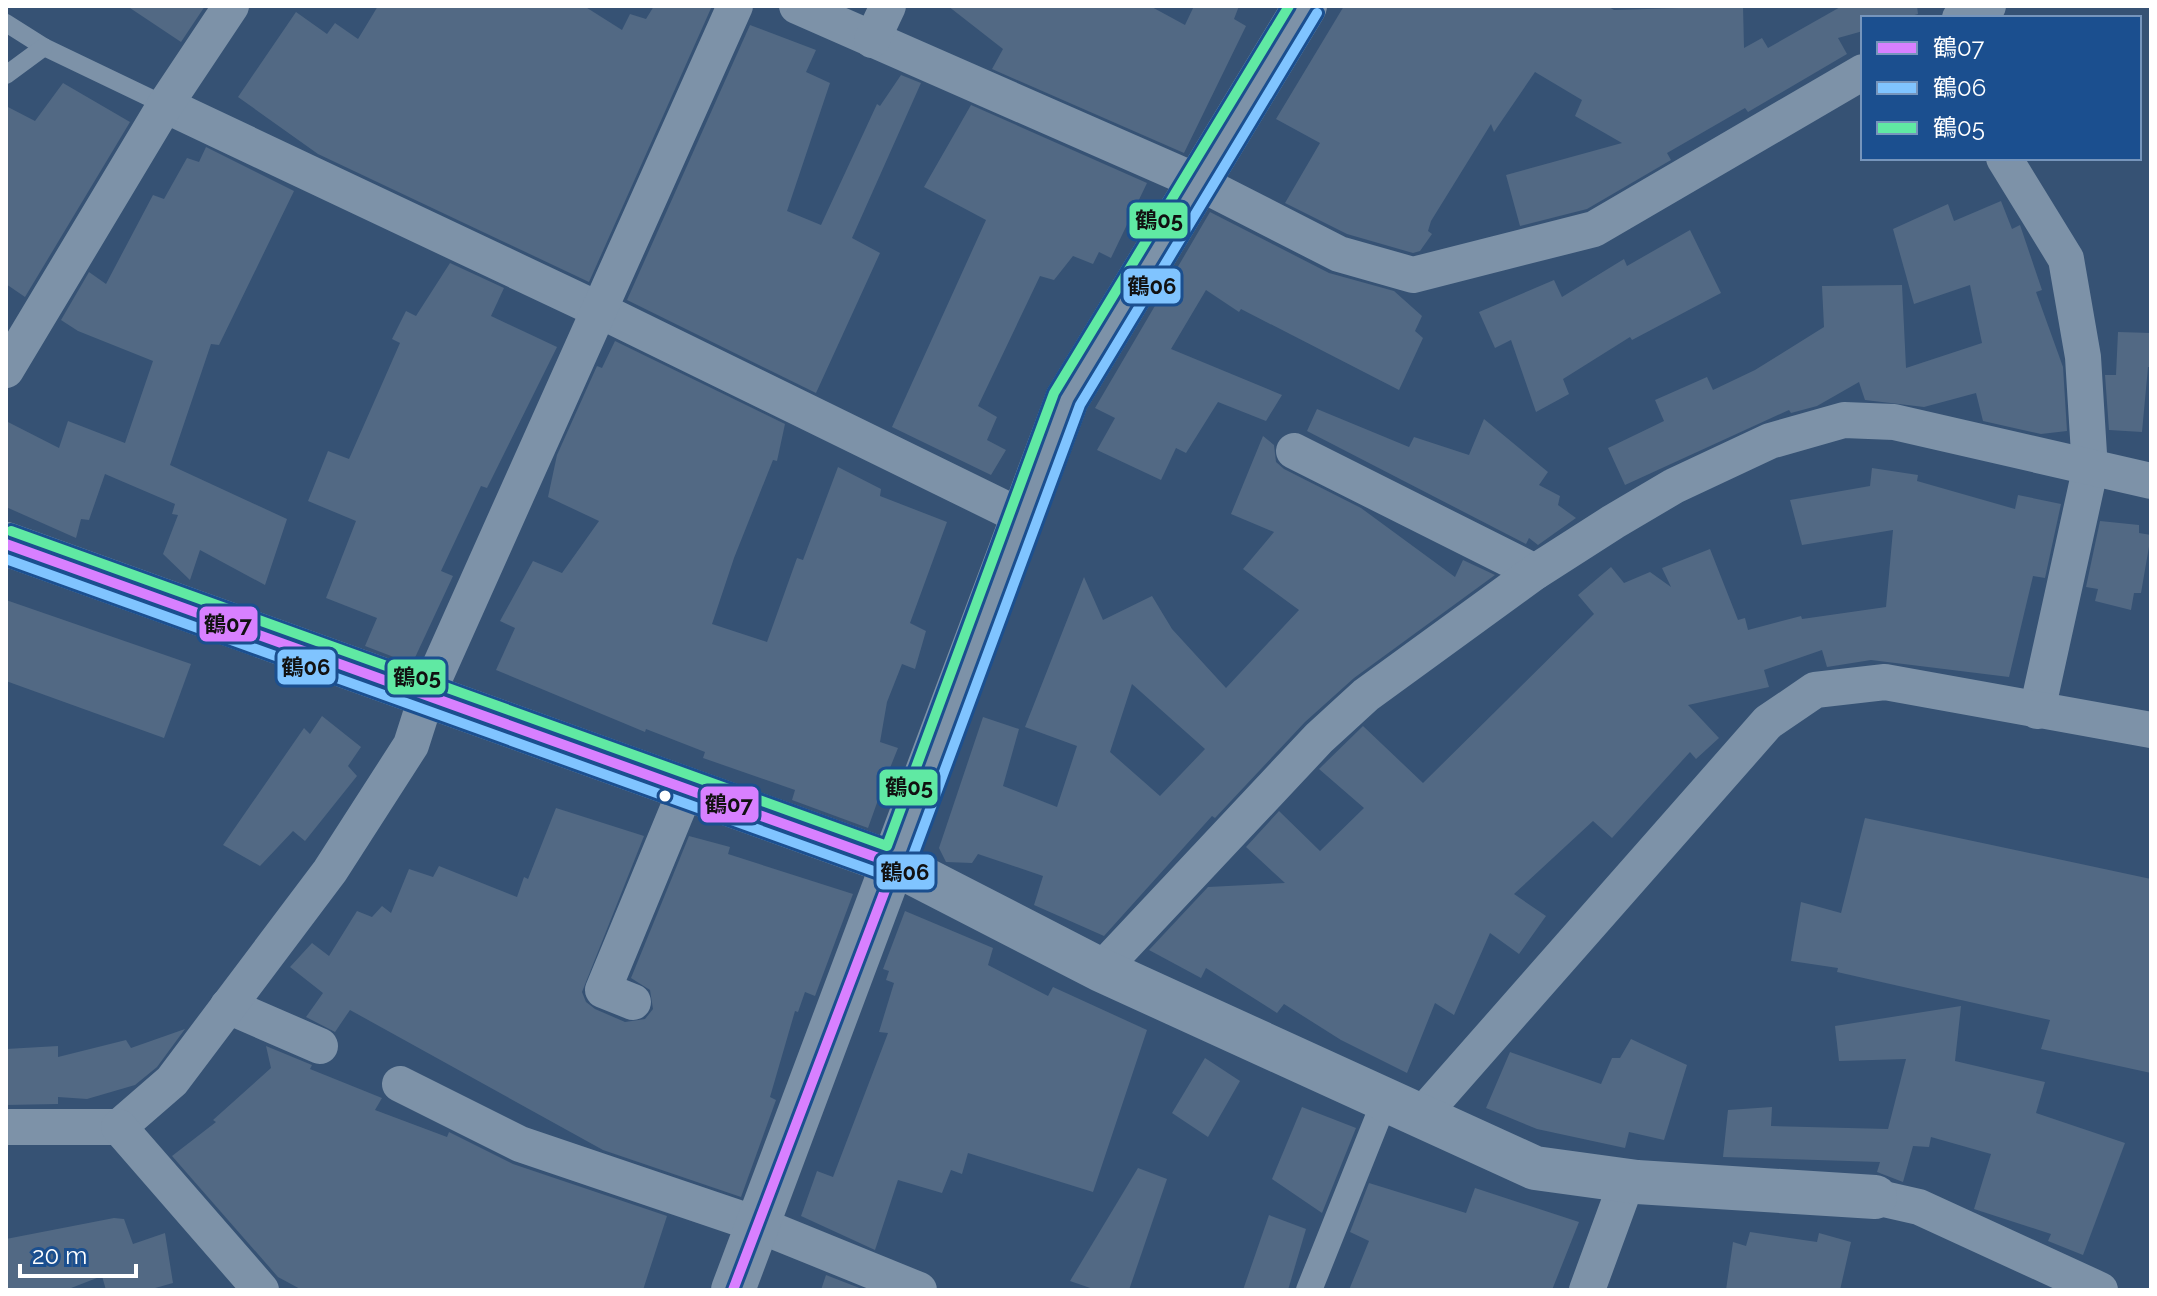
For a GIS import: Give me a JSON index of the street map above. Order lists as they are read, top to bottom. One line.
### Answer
{"lines":["transit line 鶴05","transit line 鶴06","transit line 鶴07"],"legend":["鶴07","鶴06","鶴05"],"scale_bar":"20 m"}
